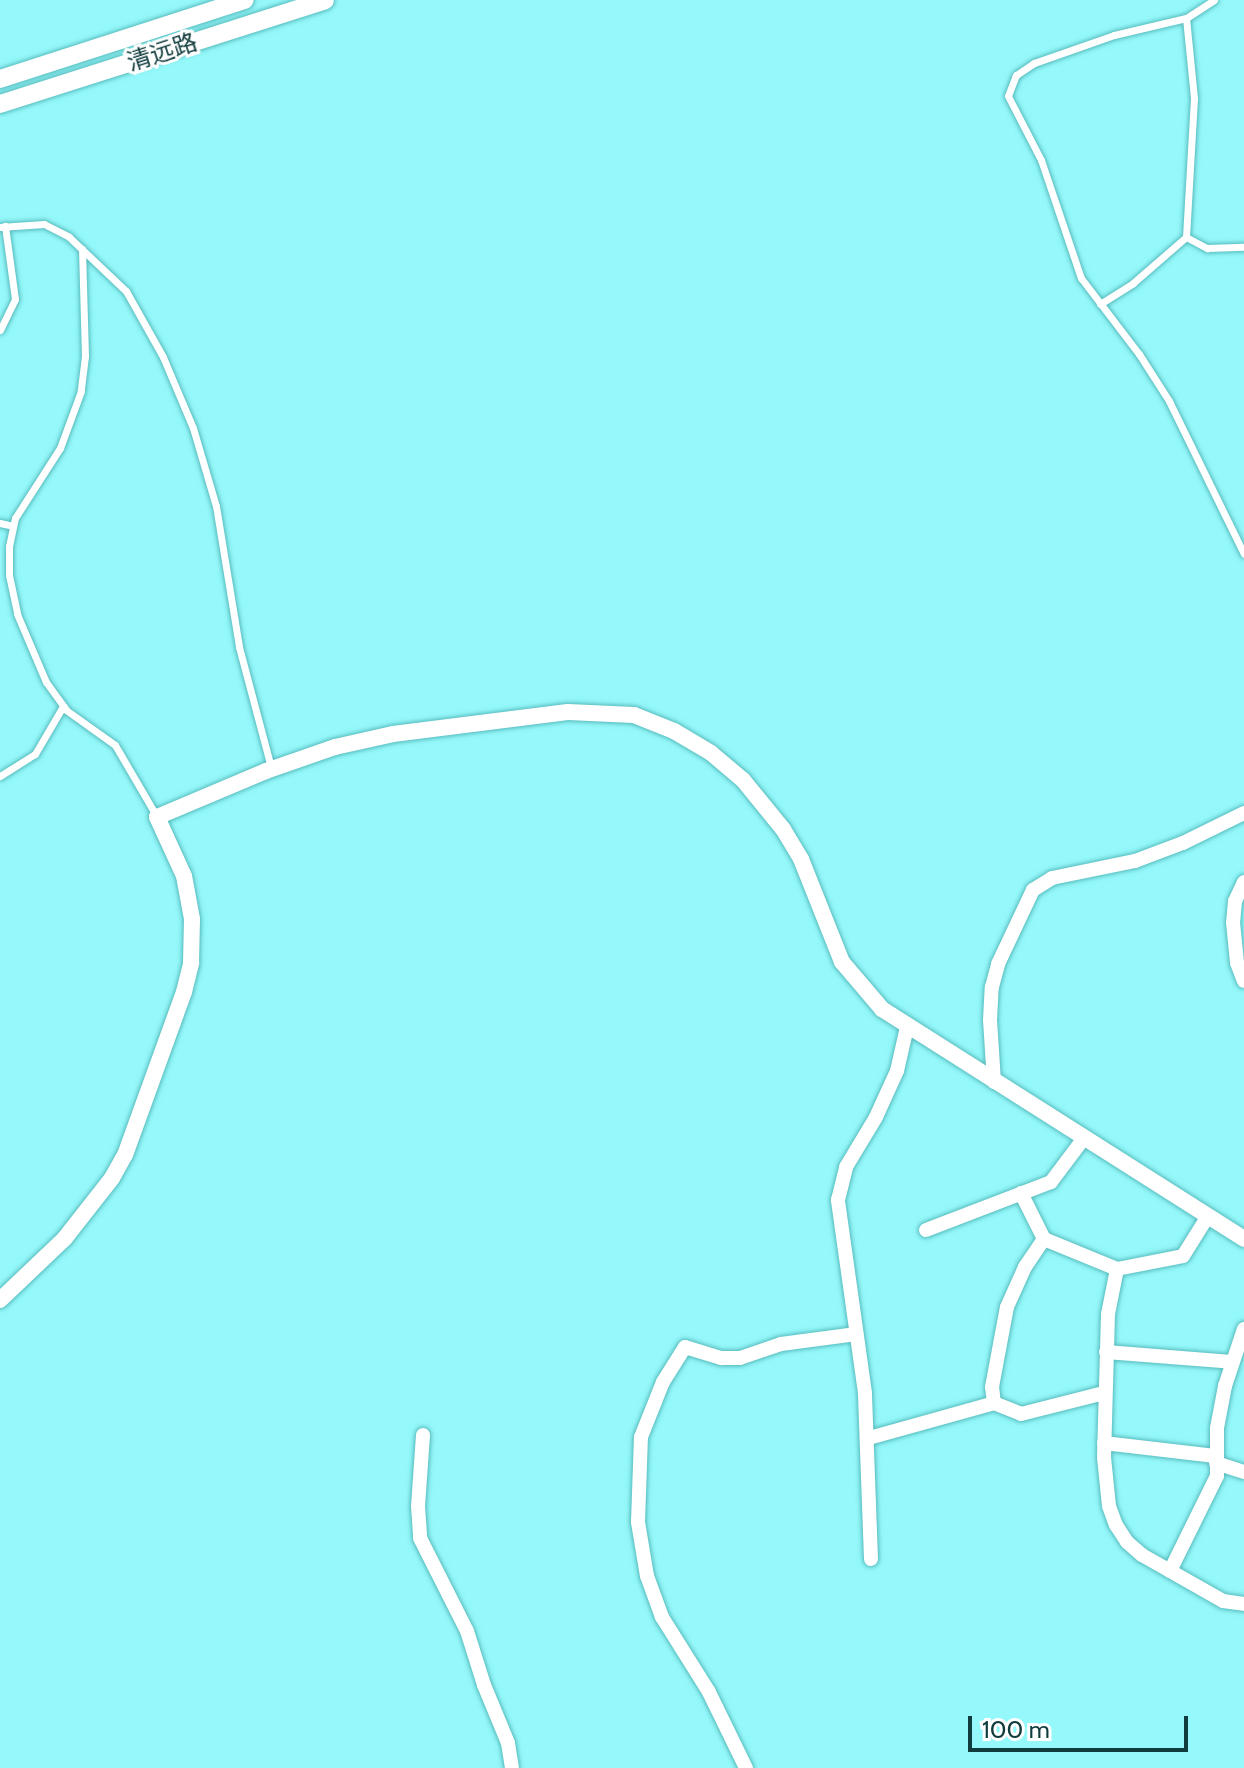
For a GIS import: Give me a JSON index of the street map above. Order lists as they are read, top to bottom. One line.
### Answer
{"streets":{"main road":["清远路"]},"scale_bar":"100 m"}
